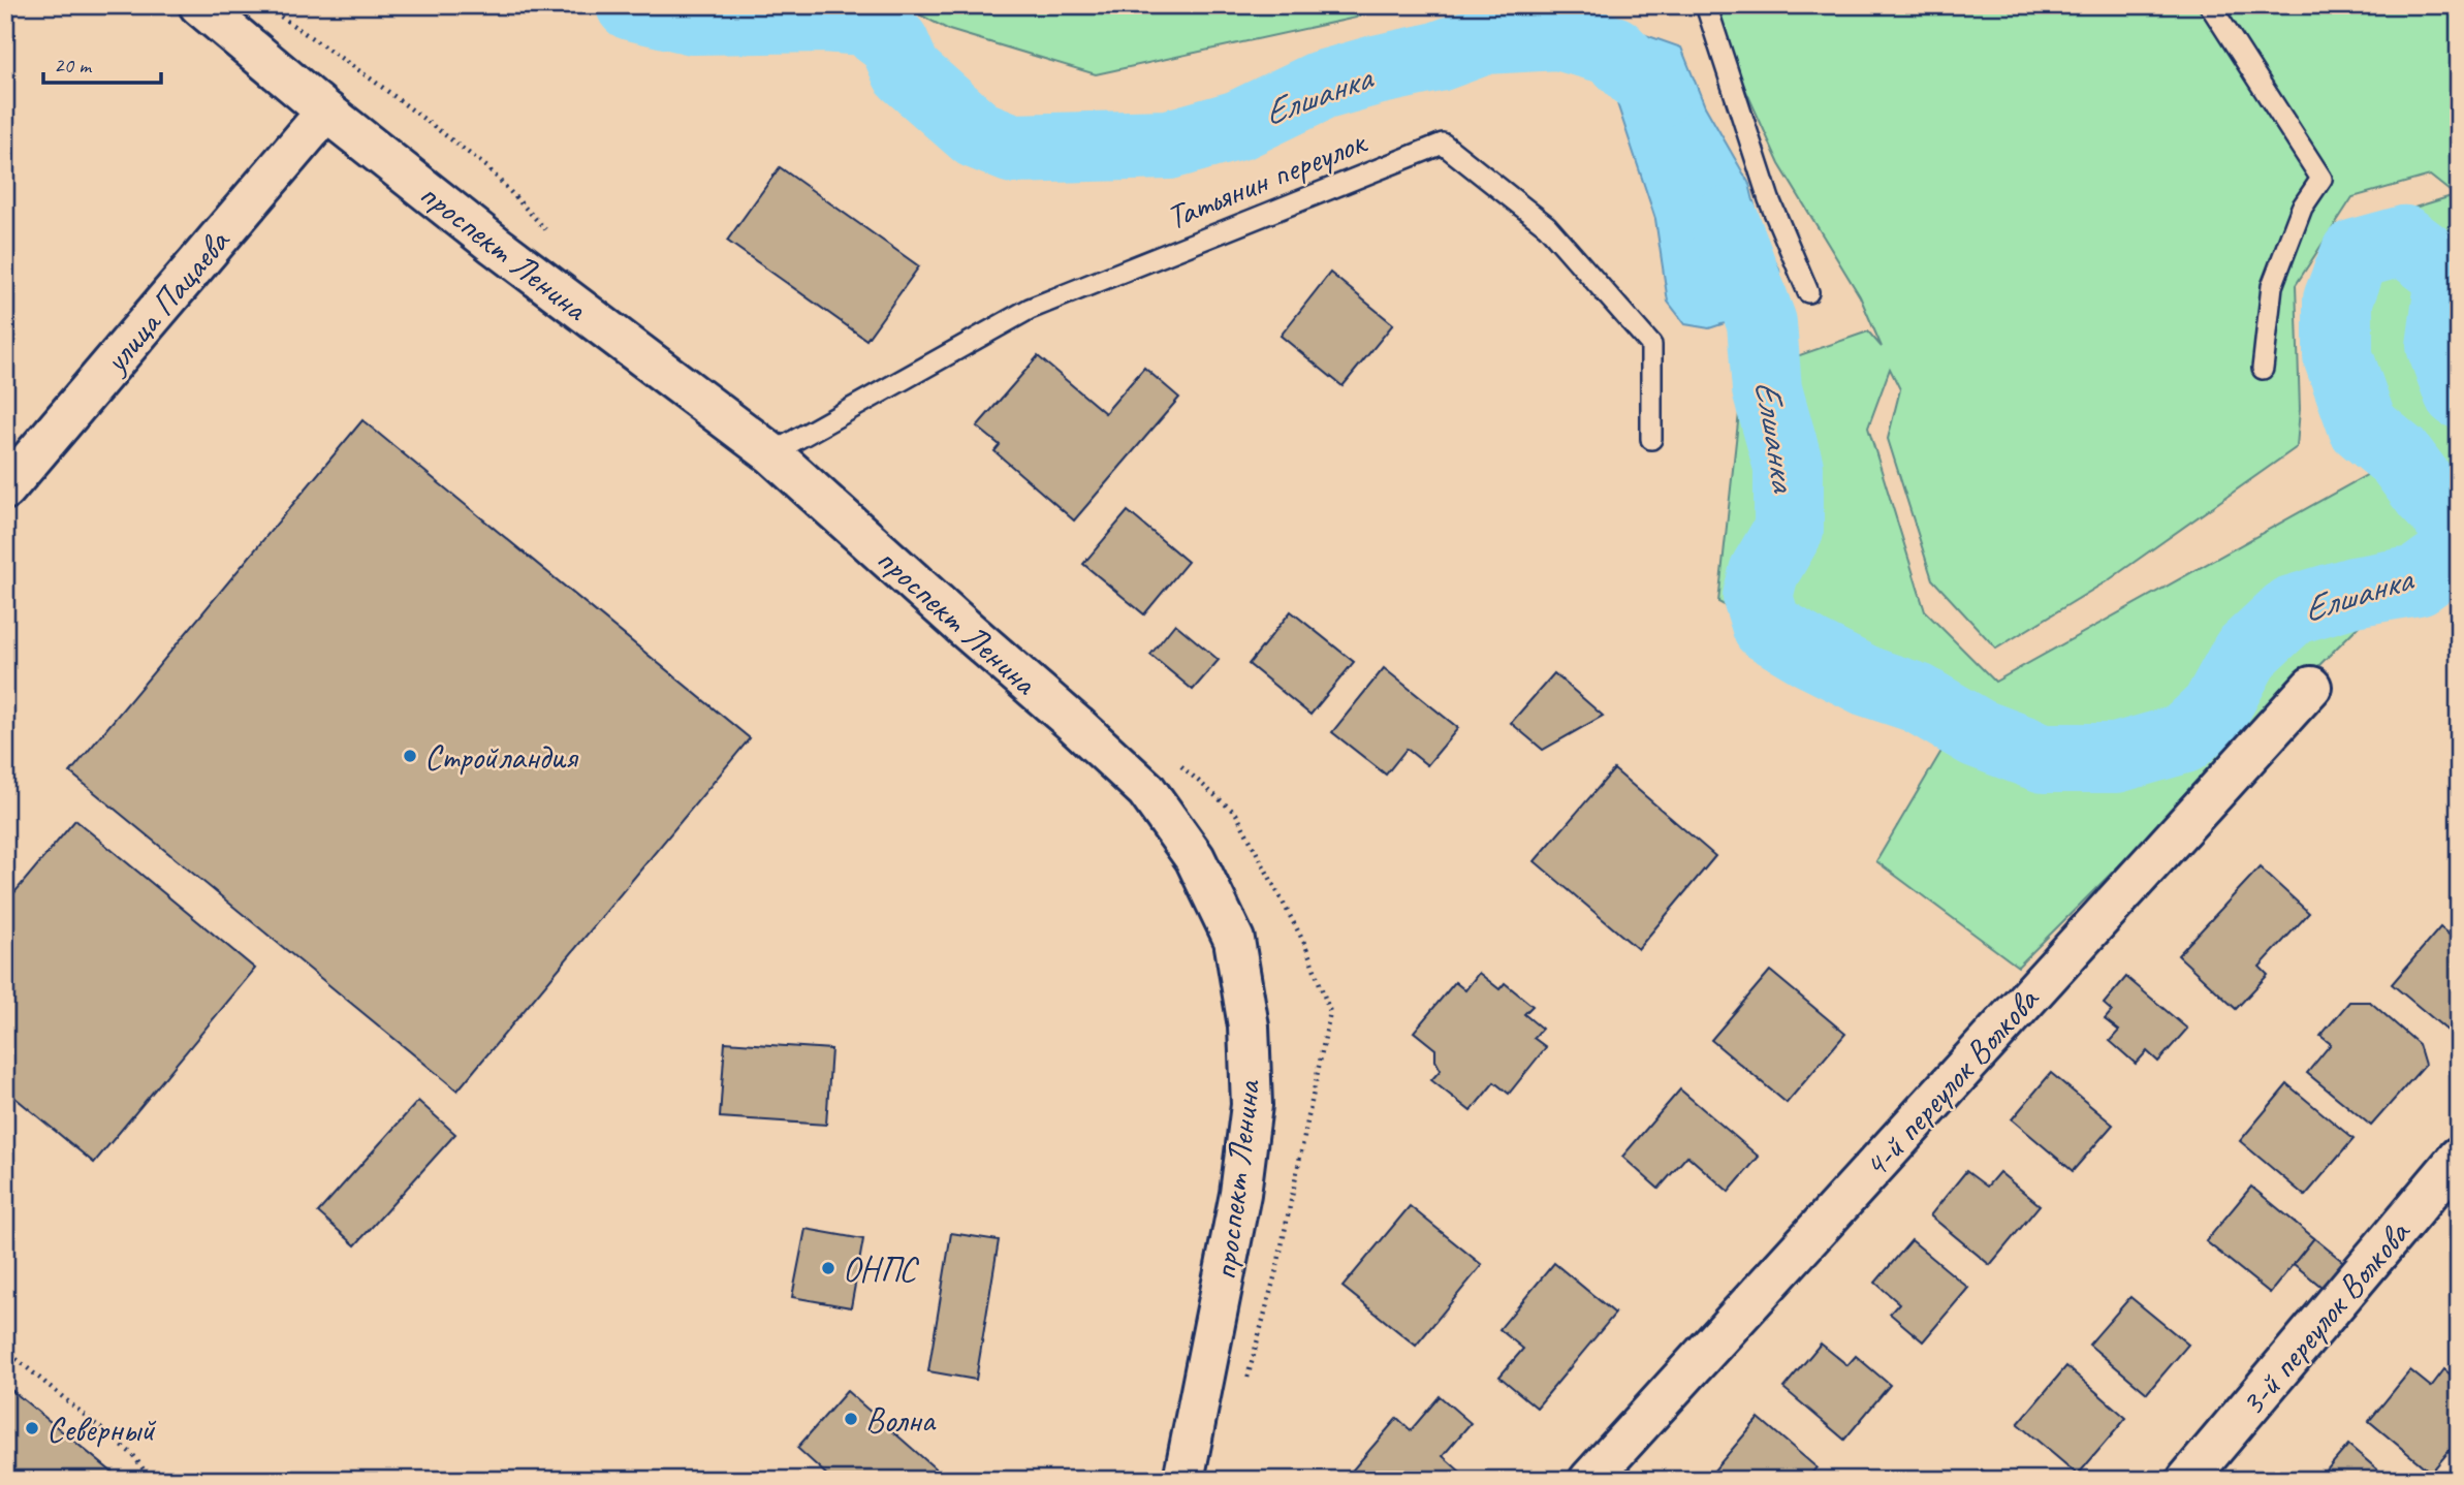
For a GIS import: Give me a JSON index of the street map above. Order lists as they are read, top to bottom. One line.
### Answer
{"streets":{"street":["проспект Ленина","улица Пацаева","4-й переулок Волкова","3-й переулок Волкова"],"lane":["Татьянин переулок"]},"crossings":[["Татьянин переулок","проспект Ленина"],["проспект Ленина","улица Пацаева"]],"water":["Елшанка"],"places":["Стройландия","ОНПС","Волна","Северный"],"scale_bar":"20 m"}
